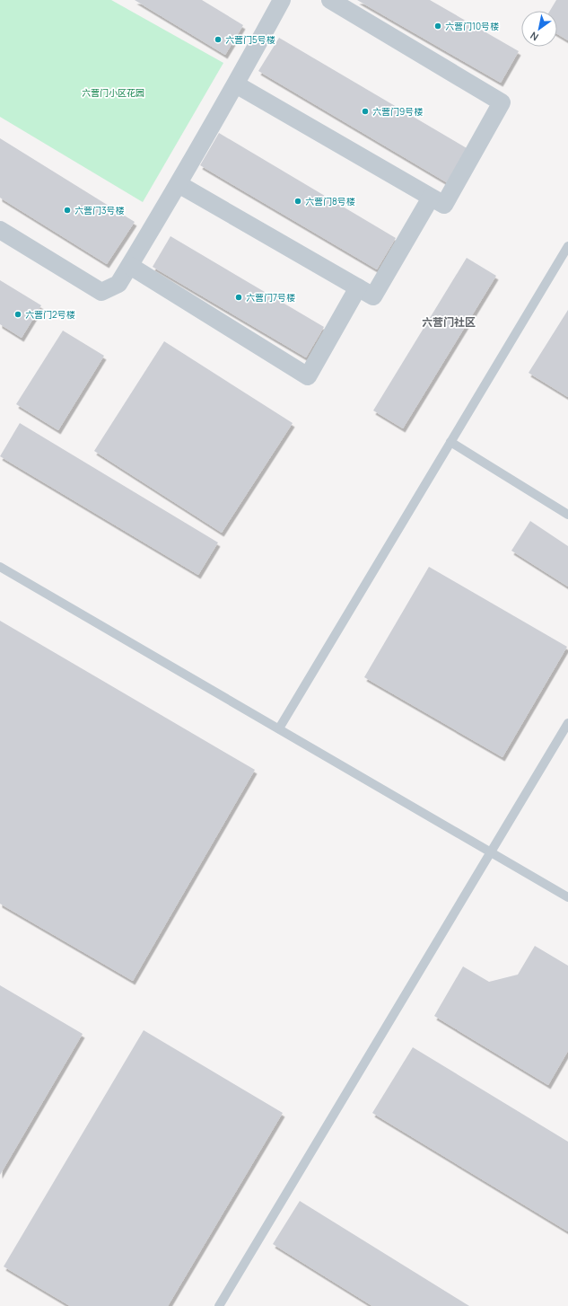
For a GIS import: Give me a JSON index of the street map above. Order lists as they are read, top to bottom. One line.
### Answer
{"districts":["六营门社区"],"parks":["六营门小区花园"],"places":["六营门10号楼","六营门5号楼","六营门9号楼","六营门8号楼","六营门3号楼","六营门7号楼","六营门2号楼"],"north":"bottom left"}
